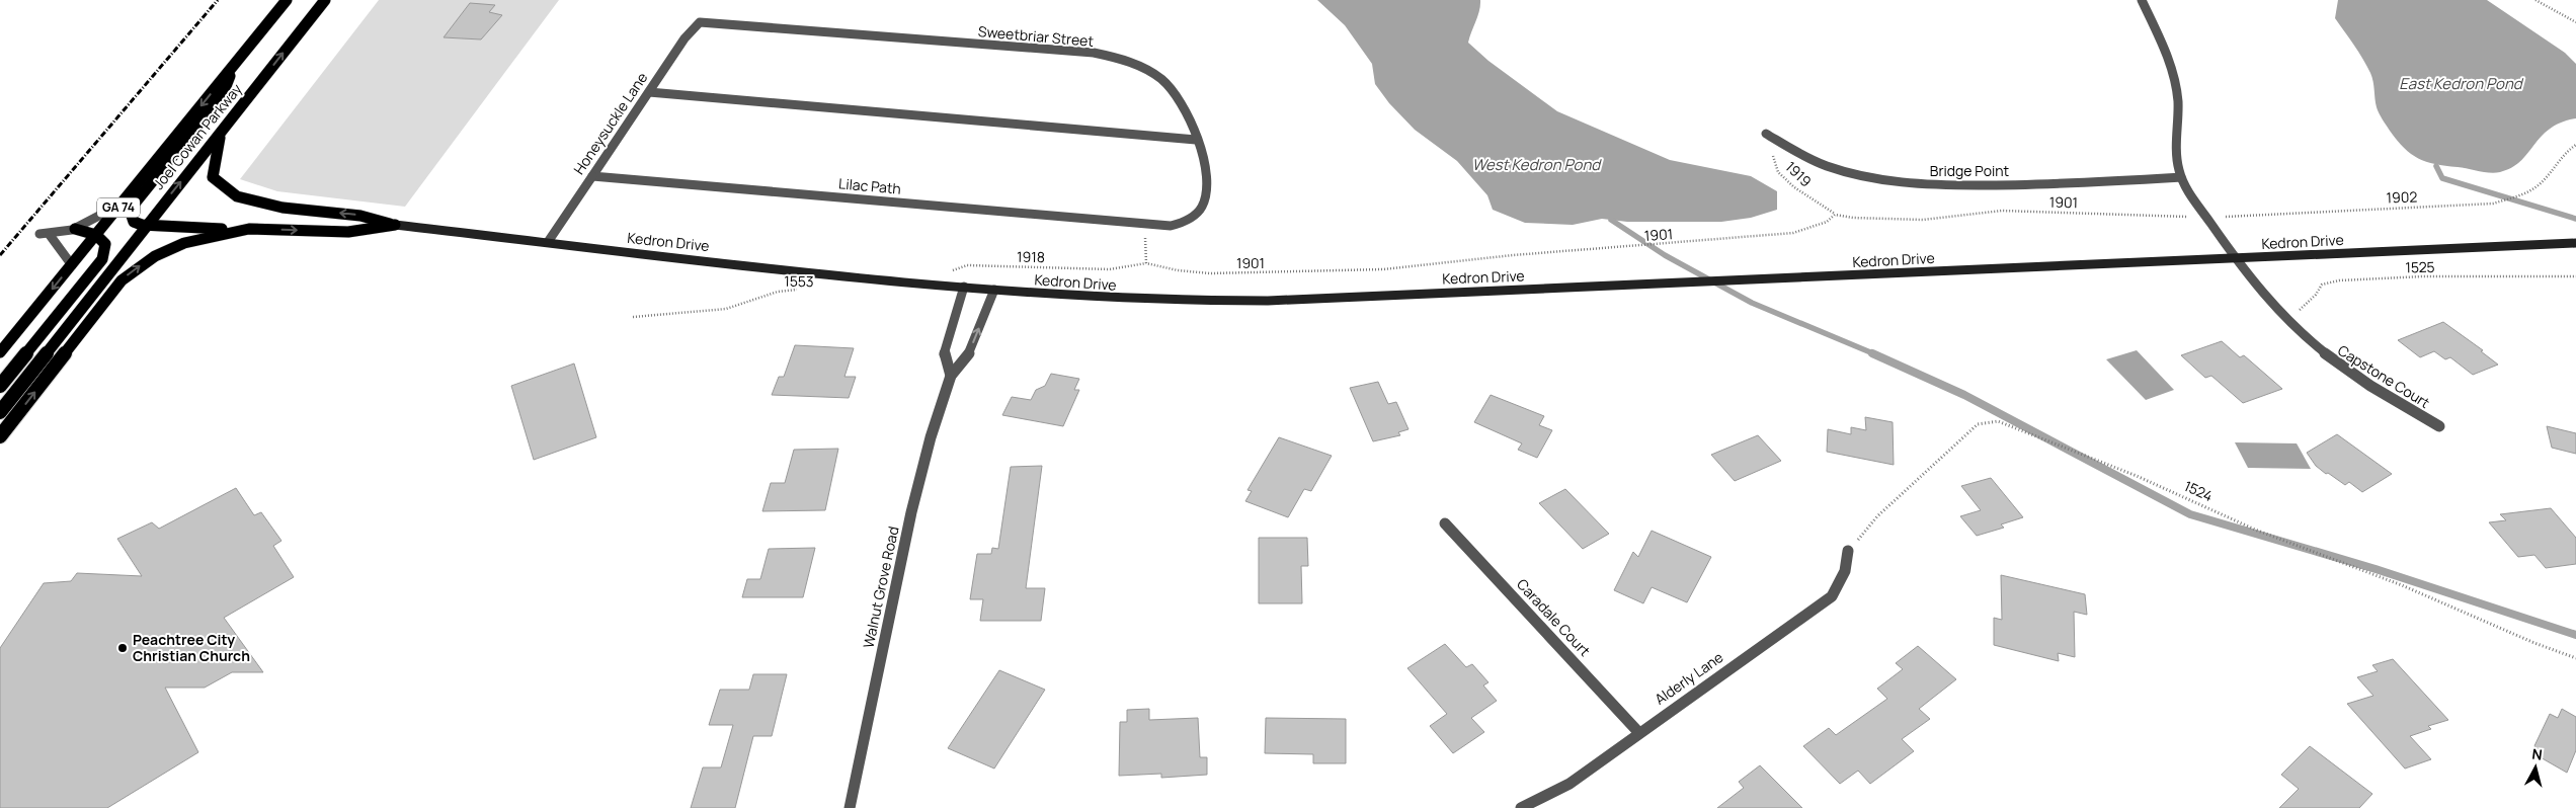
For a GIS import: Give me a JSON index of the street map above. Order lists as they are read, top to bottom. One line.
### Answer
{"streets":{"main road":["Joel Cowan Parkway","GA 74"],"street":["Sweetbriar Street","Honeysuckle Lane","Bridge Point","Lilac Path","Kedron Drive","Capstone Court","Walnut Grove Road","Caradale Court","Alderly Lane"],"path":["1919","1902","1901","1918","1525","1553","1524"]},"crossings":[["Sweetbriar Street","Honeysuckle Lane"],["Sweetbriar Street","Lilac Path"],["Honeysuckle Lane","Lilac Path"],["Honeysuckle Lane","Kedron Drive"],["Bridge Point","1919"],["Bridge Point","Capstone Court"],["1919","1901"],["1902","1901"],["1902","Capstone Court"],["1901","1918"],["1901","Capstone Court"],["Kedron Drive","1918"],["Kedron Drive","Capstone Court"],["Kedron Drive","Walnut Grove Road"],["1525","Capstone Court"],["1524","Alderly Lane"],["Caradale Court","Alderly Lane"]],"water":["East Kedron Pond","West Kedron Pond"],"places":["Peachtree City Christian Church"],"north":"top"}
